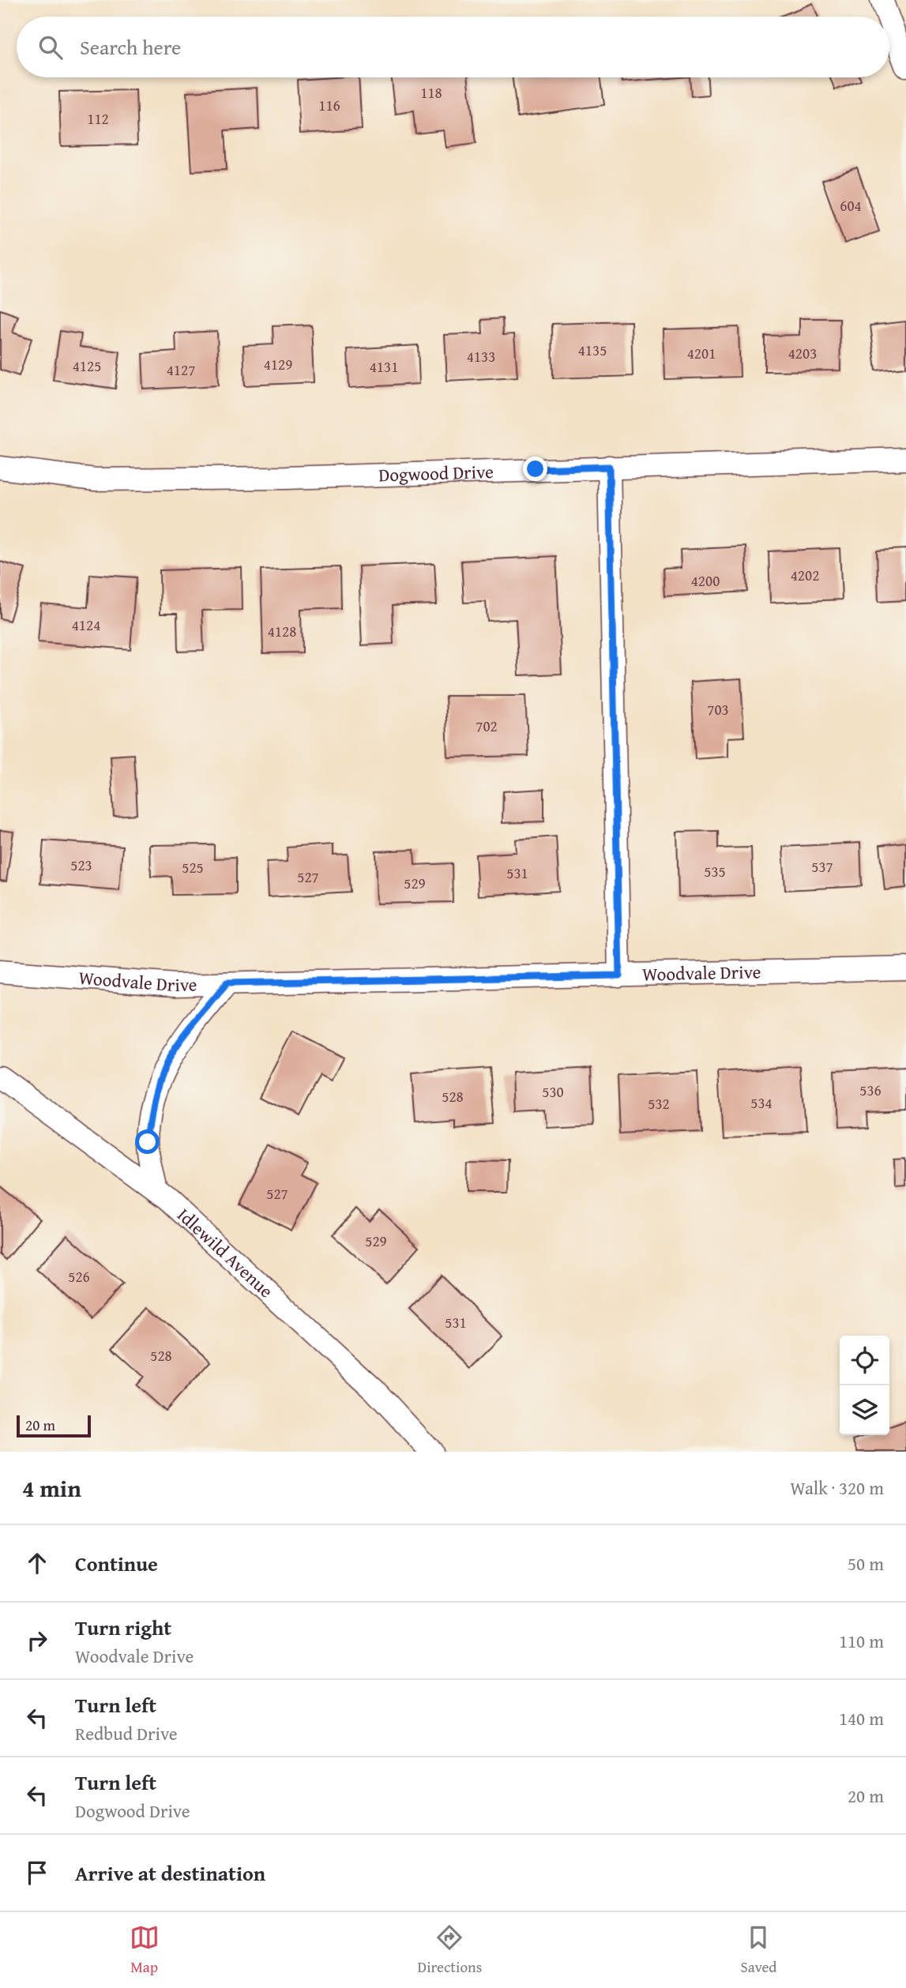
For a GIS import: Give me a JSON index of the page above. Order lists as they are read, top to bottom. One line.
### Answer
{"streets":{"street":["Dogwood Drive","Woodvale Drive","Idlewild Avenue"]},"house_numbers":["118","116","112","604","4135","4201","4203","4133","4129","4125","4131","4127","4202","4200","4124","4128","703","702","523","537","525","535","531","527","529","536","530","528","534","532","527","529","526","531","528"],"scale_bar":"20 m","page":{"search":"Search here","scale":"20 m","heading":["4 min","Walk · 320 m"],"list":[["Continue","50 m"],["Turn right","Woodvale Drive","110 m"],["Turn left","Redbud Drive","140 m"],["Turn left","Dogwood Drive","20 m"],"Arrive at destination"],"nav":["Map","Directions","Saved"]}}
